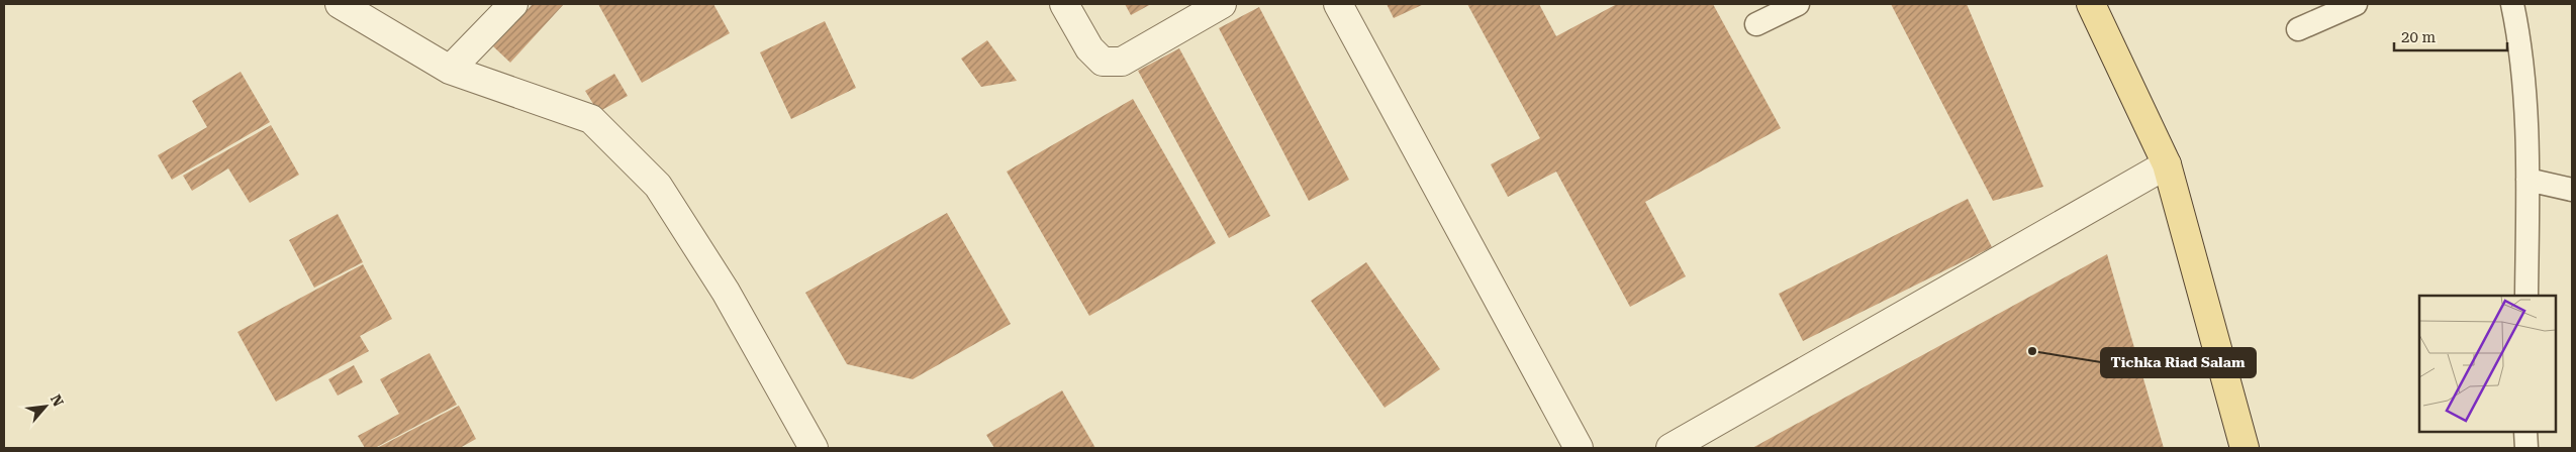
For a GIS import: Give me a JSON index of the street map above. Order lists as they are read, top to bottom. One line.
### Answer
{"places":["Tichka Riad Salam"],"scale_bar":"20 m","north":"top right"}
